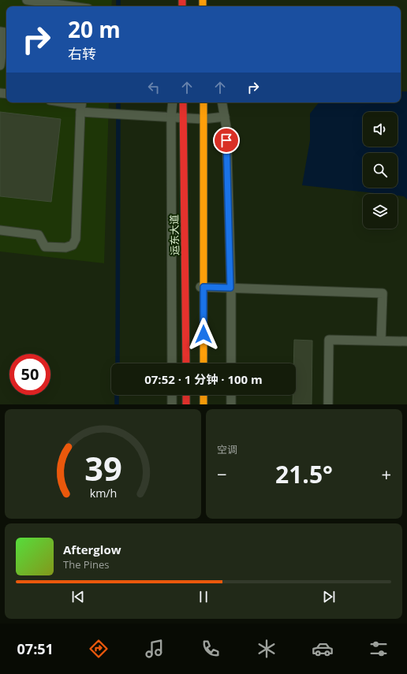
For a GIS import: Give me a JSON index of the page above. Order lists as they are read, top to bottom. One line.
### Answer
{"streets":{"main road":["运东大道"]},"page":{"turn":["20 m","右转"],"limit":"50","trip":"07:52 · 1 分钟 · 100 m","tile":"空调","heat":["−","21.5°","+"],"song":["Afterglow","The Pines"],"tabs":"07:51","gauge":["39","km/h"]}}
